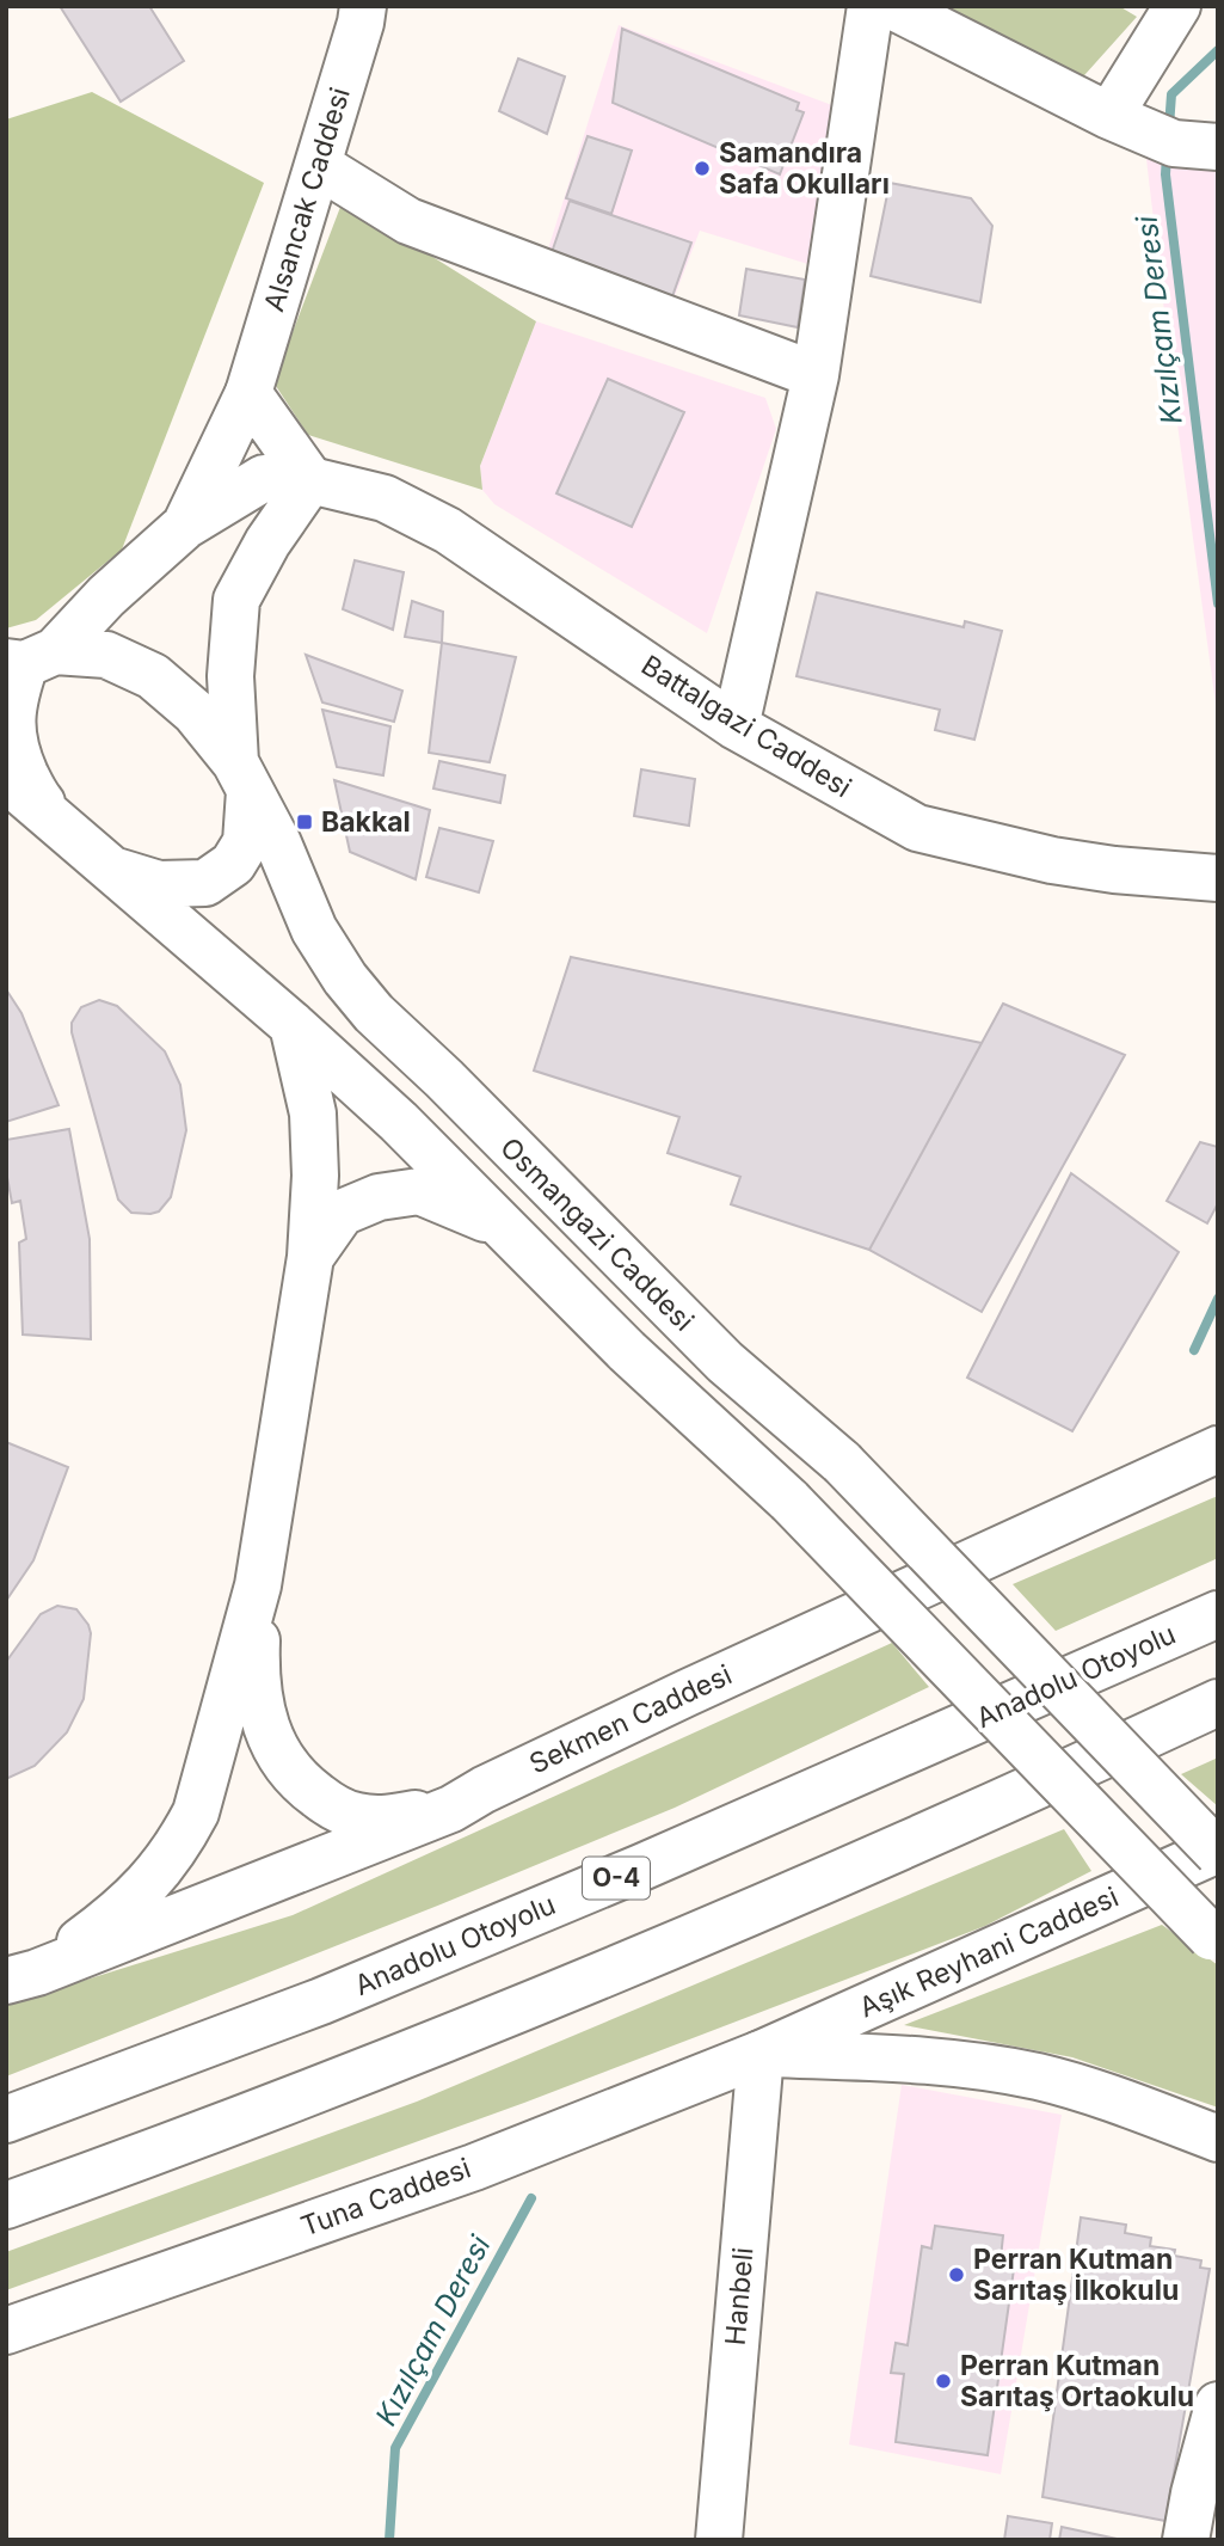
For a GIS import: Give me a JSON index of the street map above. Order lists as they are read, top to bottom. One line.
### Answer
{"streets":{"main road":["Alsancak Caddesi","Battalgazi Caddesi","Osmangazi Caddesi","Anadolu Otoyolu","Sekmen Caddesi","O-4","Aşık Reyhani Caddesi","Tuna Caddesi","Hanbeli"]},"crossings":[["Alsancak Caddesi","Battalgazi Caddesi"],["Osmangazi Caddesi","Aşık Reyhani Caddesi"],["Aşık Reyhani Caddesi","Tuna Caddesi"],["Aşık Reyhani Caddesi","Hanbeli"],["Tuna Caddesi","Hanbeli"]],"water":["Kızılçam Deresi"],"places":{"other":["Samandıra Safa Okulları","Perran Kutman Sarıtaş İlkokulu","Perran Kutman Sarıtaş Ortaokulu"],"transit":["Bakkal"]}}
